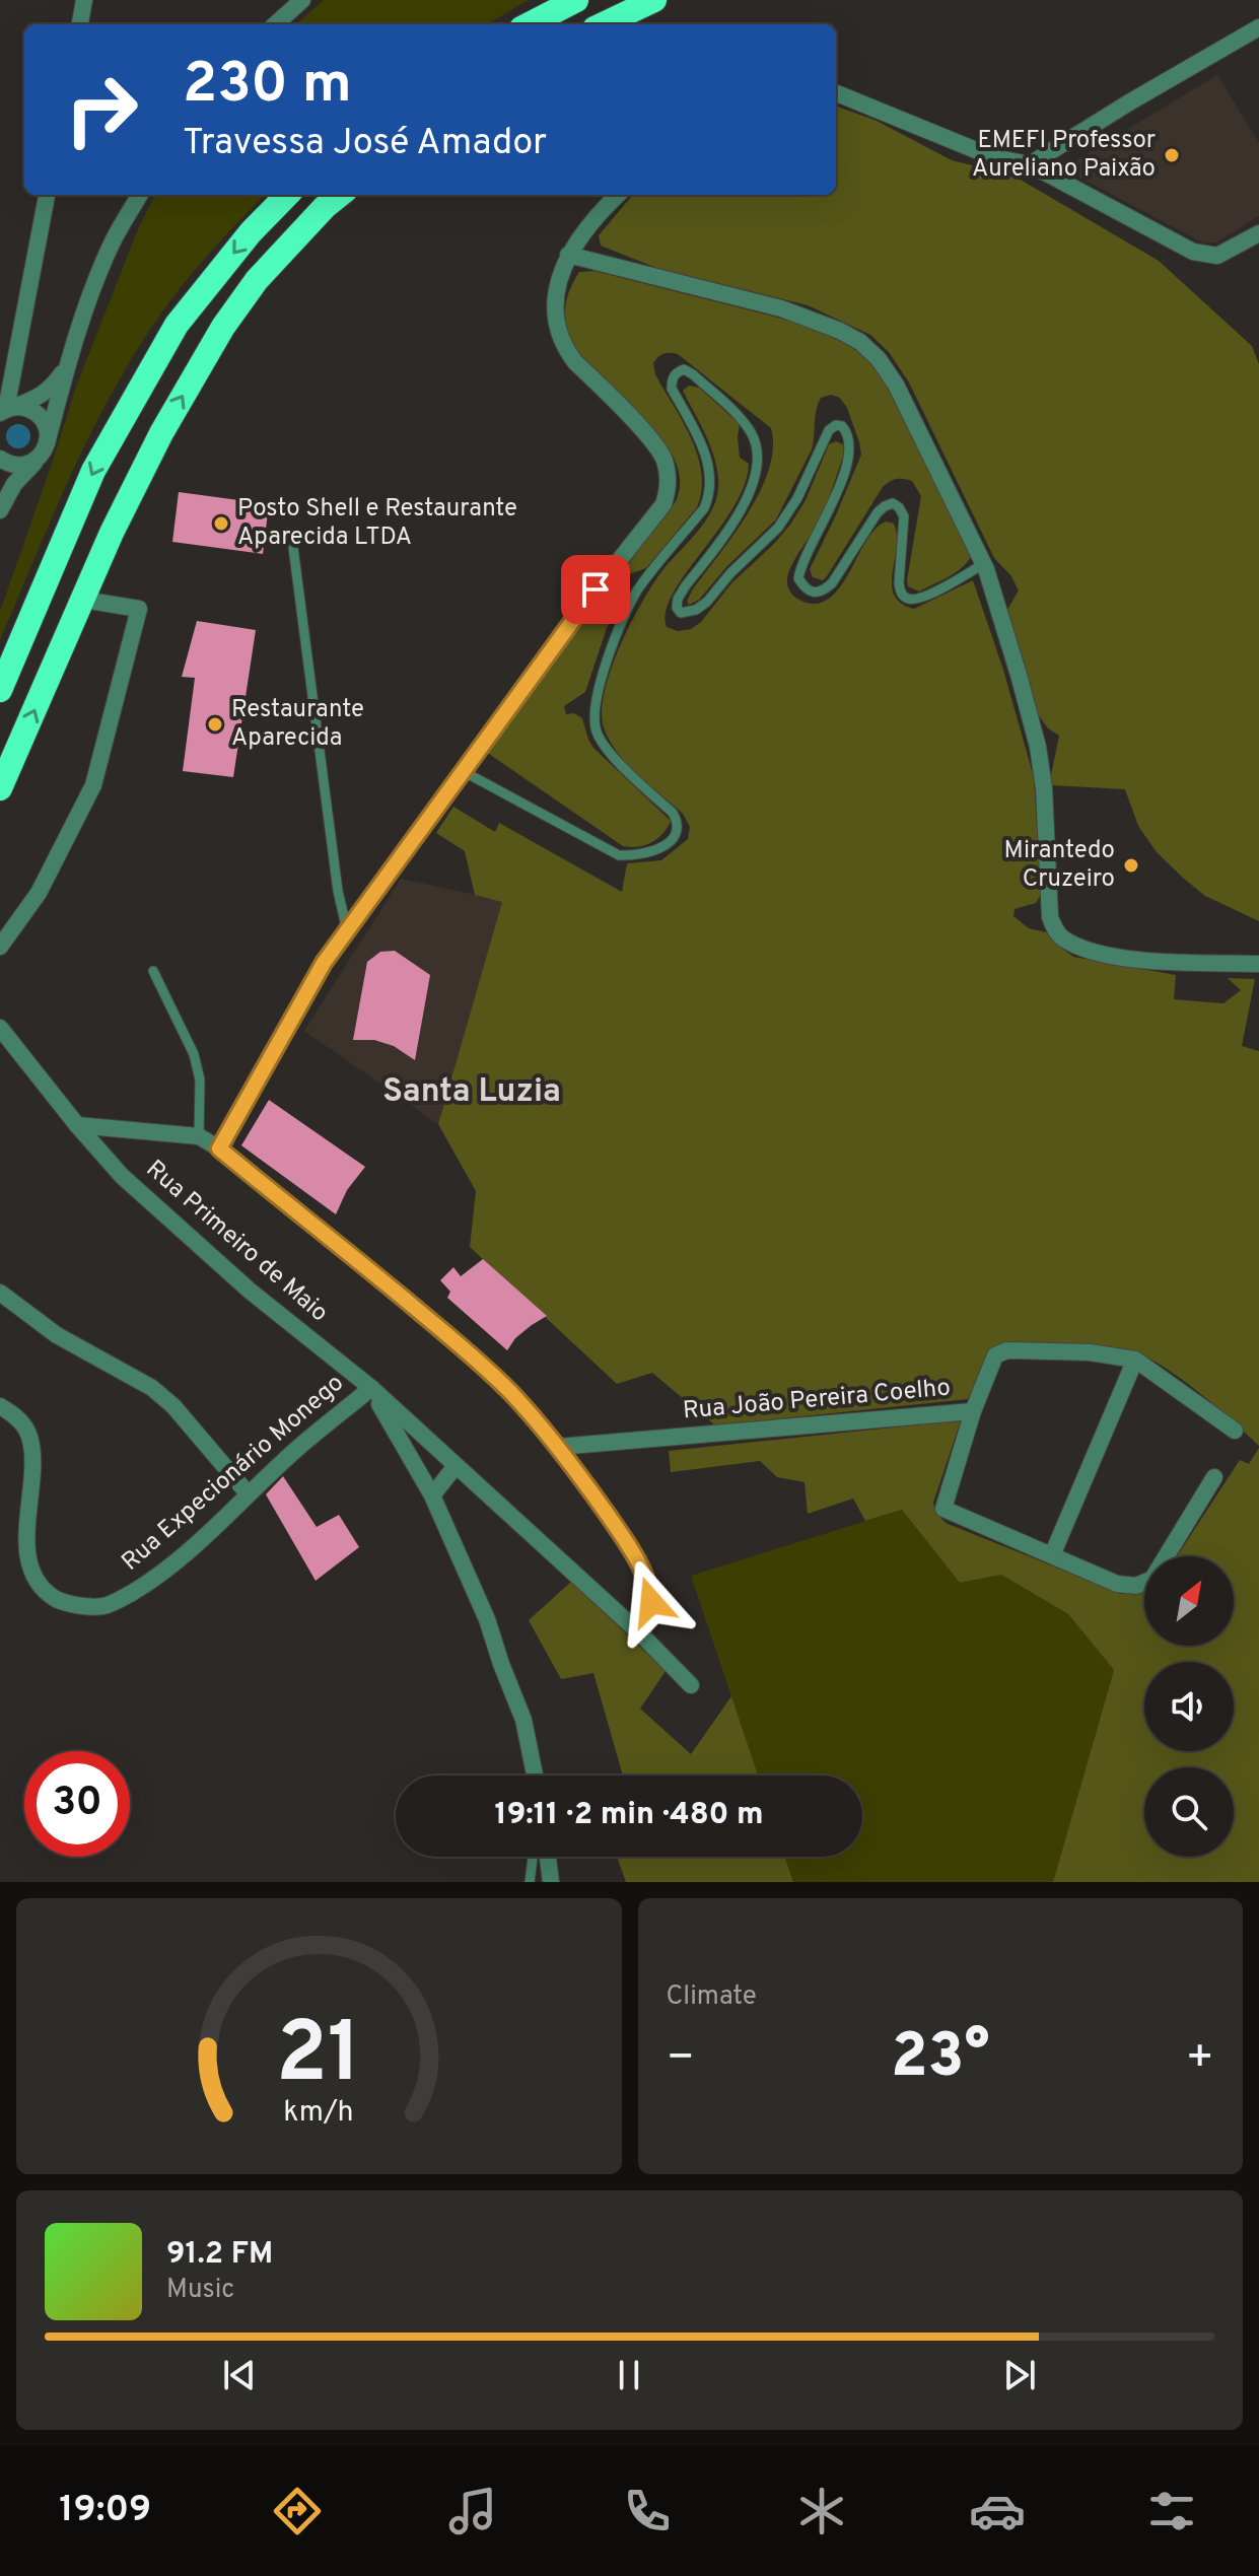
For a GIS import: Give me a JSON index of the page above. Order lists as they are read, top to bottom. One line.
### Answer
{"streets":{"street":["Rua Primeiro de Maio","Rua João Pereira Coelho","Rua Expecionário Monego"]},"crossings":[["Rua Primeiro de Maio","Rua Expecionário Monego"]],"districts":["Santa Luzia"],"places":["EMEFI Professor Aureliano Paixão","Posto Shell e Restaurante Aparecida LTDA","Restaurante Aparecida","Mirantedo Cruzeiro"],"north":"top right","page":{"turn":["230 m","Travessa José Amador"],"limit":"30","trip":"19:11 · 2 min · 480 m","tile":"Climate","heat":["−","23°","+"],"song":["91.2 FM","Music"],"tabs":"19:09","gauge":["21","km/h"]}}
